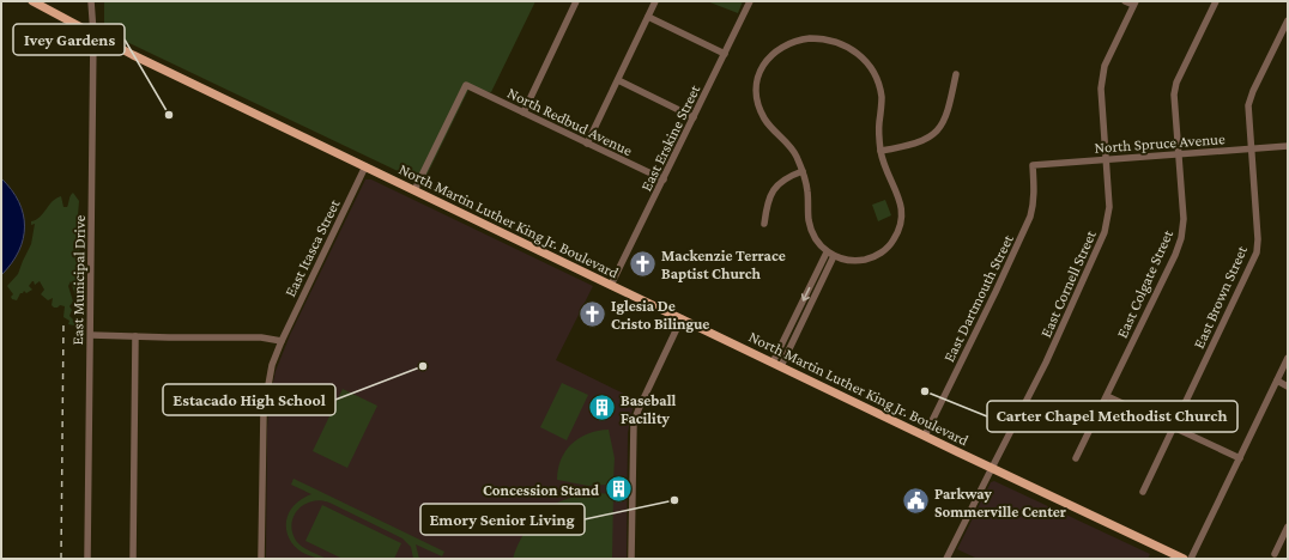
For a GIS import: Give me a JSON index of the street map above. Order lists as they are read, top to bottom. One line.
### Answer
{"streets":{"main road":["North Martin Luther King Jr. Boulevard"],"street":["North Redbud Avenue","East Erskine Street","North Spruce Avenue","East Itasca Street","East Municipal Drive","East Cornell Street","East Colgate Street","East Brown Street","East Dartmouth Street"]},"crossings":[["North Redbud Avenue","East Erskine Street"],["North Redbud Avenue","North Martin Luther King Jr. Boulevard"],["East Erskine Street","North Martin Luther King Jr. Boulevard"],["North Spruce Avenue","East Cornell Street"],["North Spruce Avenue","East Colgate Street"],["North Spruce Avenue","East Brown Street"],["North Spruce Avenue","East Dartmouth Street"],["North Martin Luther King Jr. Boulevard","East Itasca Street"],["North Martin Luther King Jr. Boulevard","East Municipal Drive"],["North Martin Luther King Jr. Boulevard","East Cornell Street"],["North Martin Luther King Jr. Boulevard","East Dartmouth Street"]],"places":{"other":["Ivey Gardens","Estacado High School","Carter Chapel Methodist Church","Emory Senior Living"],"church":["Mackenzie Terrace Baptist Church","Iglesia De Cristo Bilingue"],"building":["Baseball Facility","Concession Stand"],"public building":["Parkway Sommerville Center"]}}
